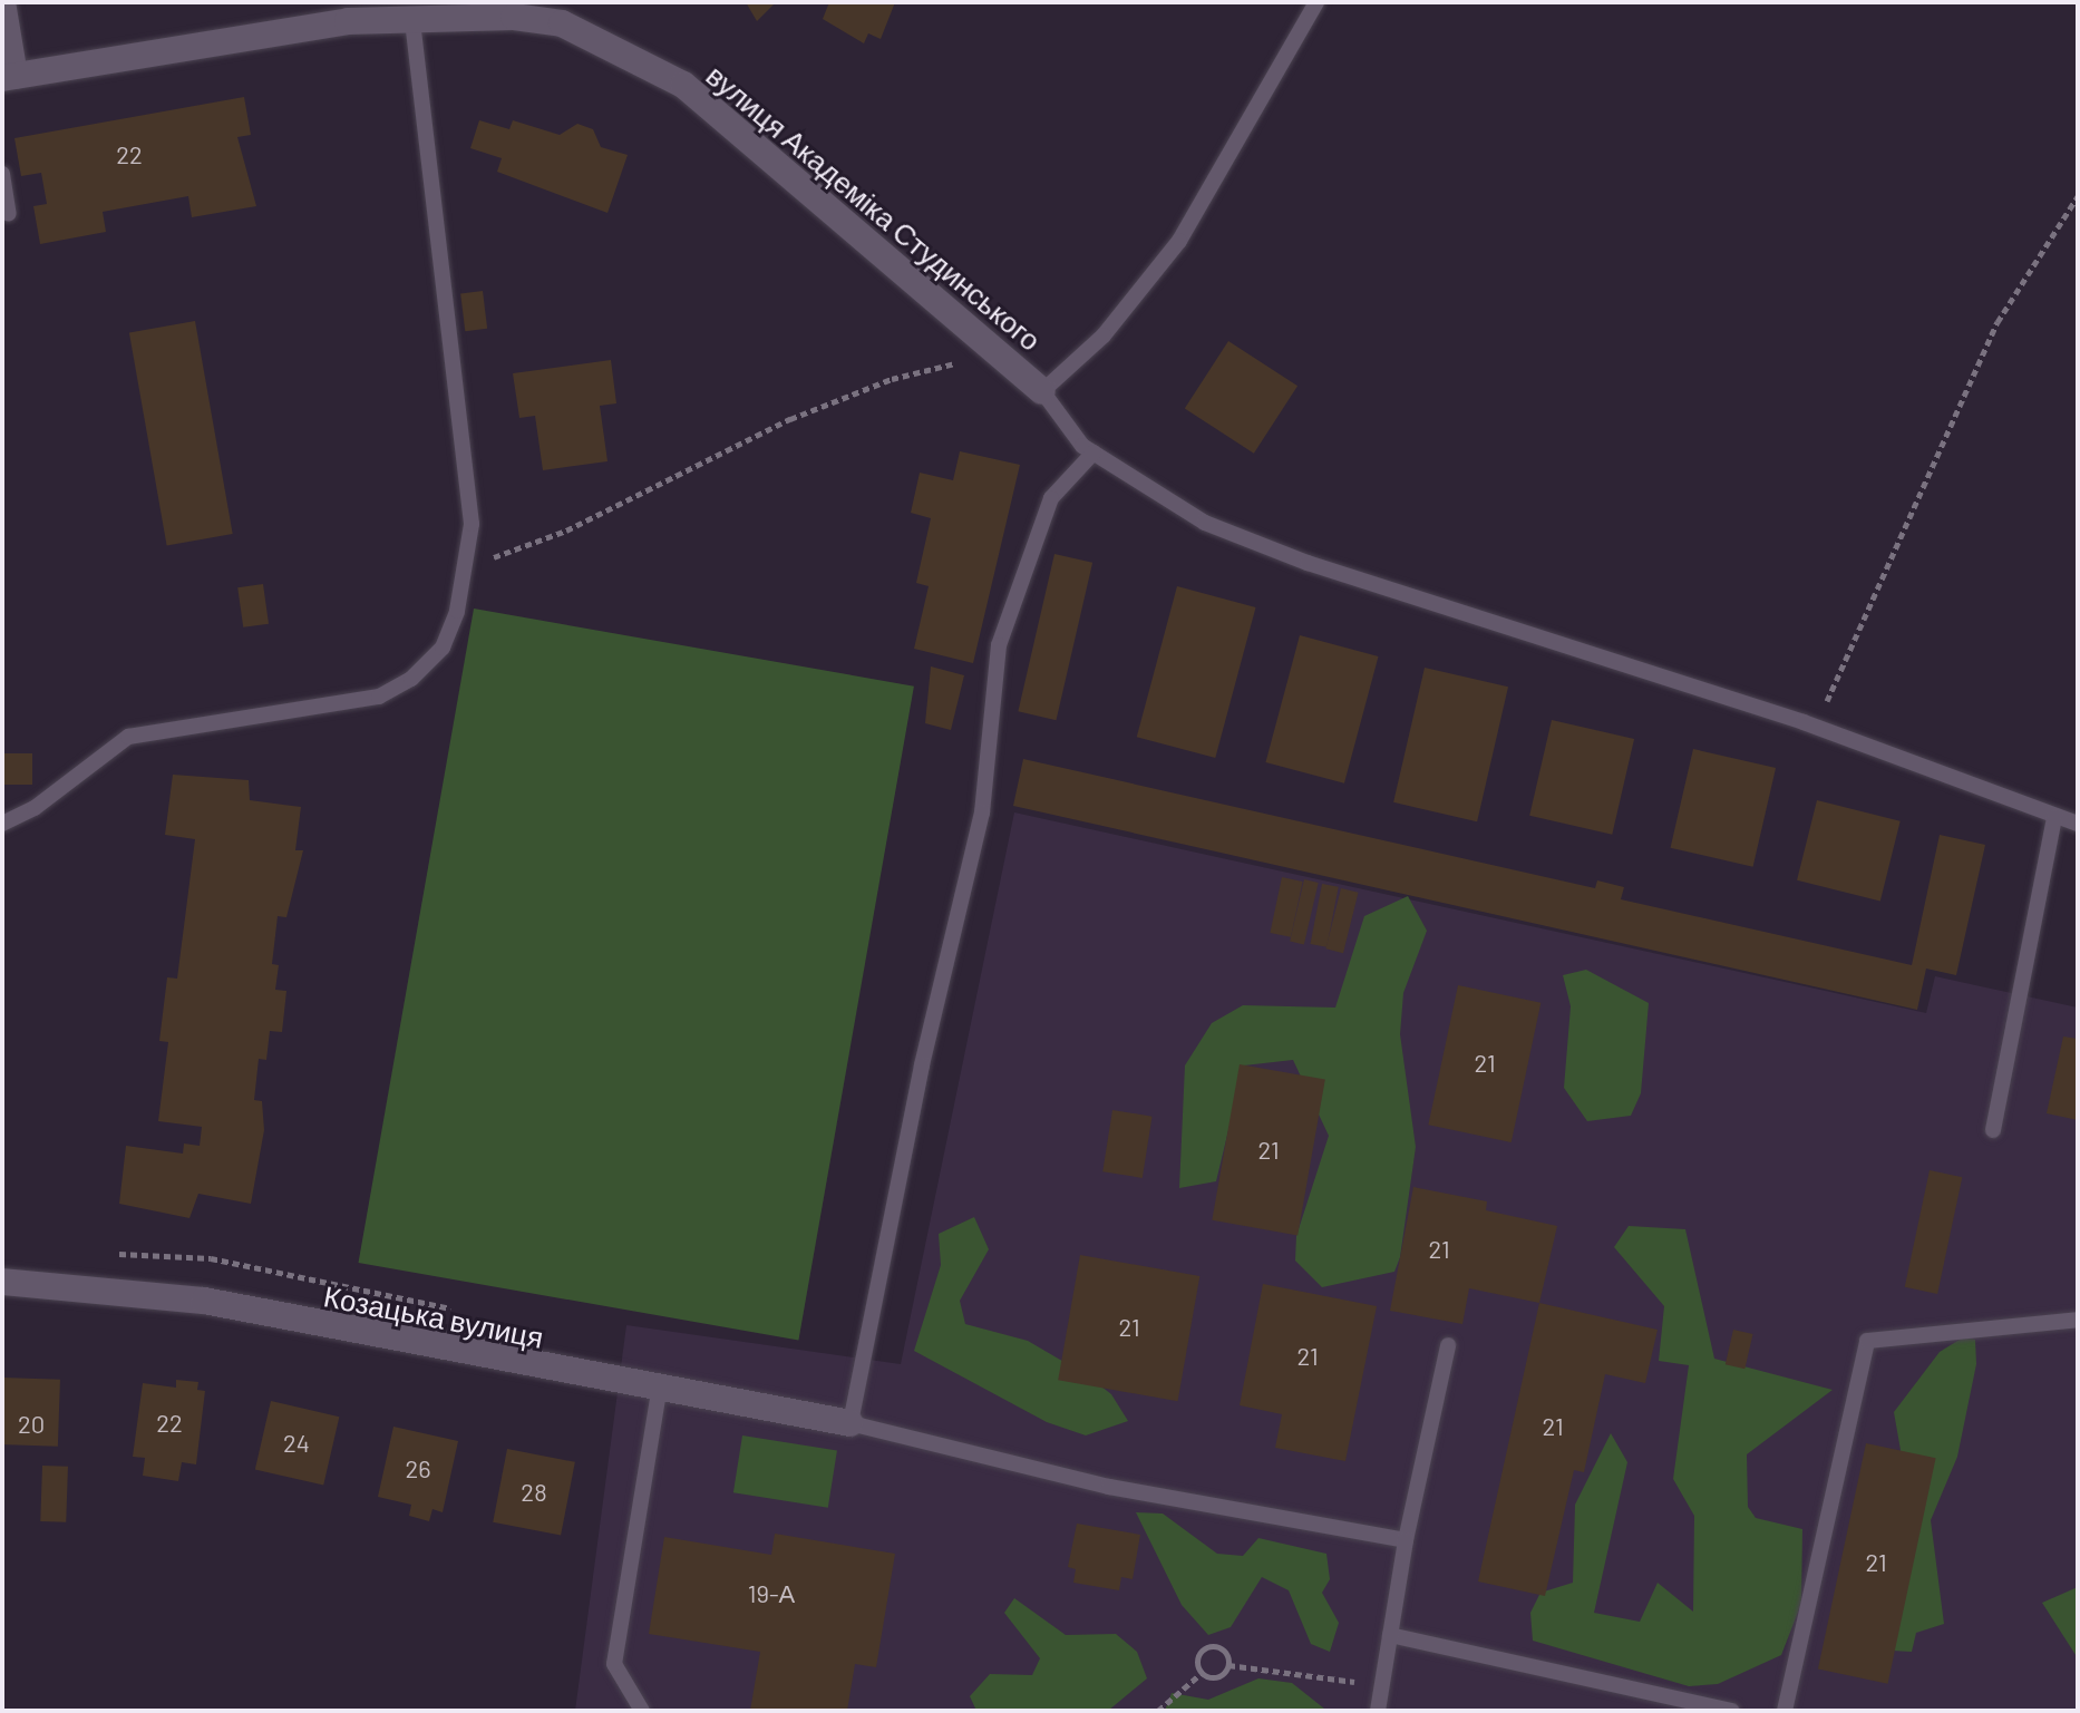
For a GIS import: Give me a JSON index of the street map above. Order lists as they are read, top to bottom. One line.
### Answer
{"streets":{"street":["вулиця Академіка Студинського","Козацька вулиця"]},"house_numbers":["22","21","21","21","21","21","22","20","21","24","26","28","21","19-А"]}
